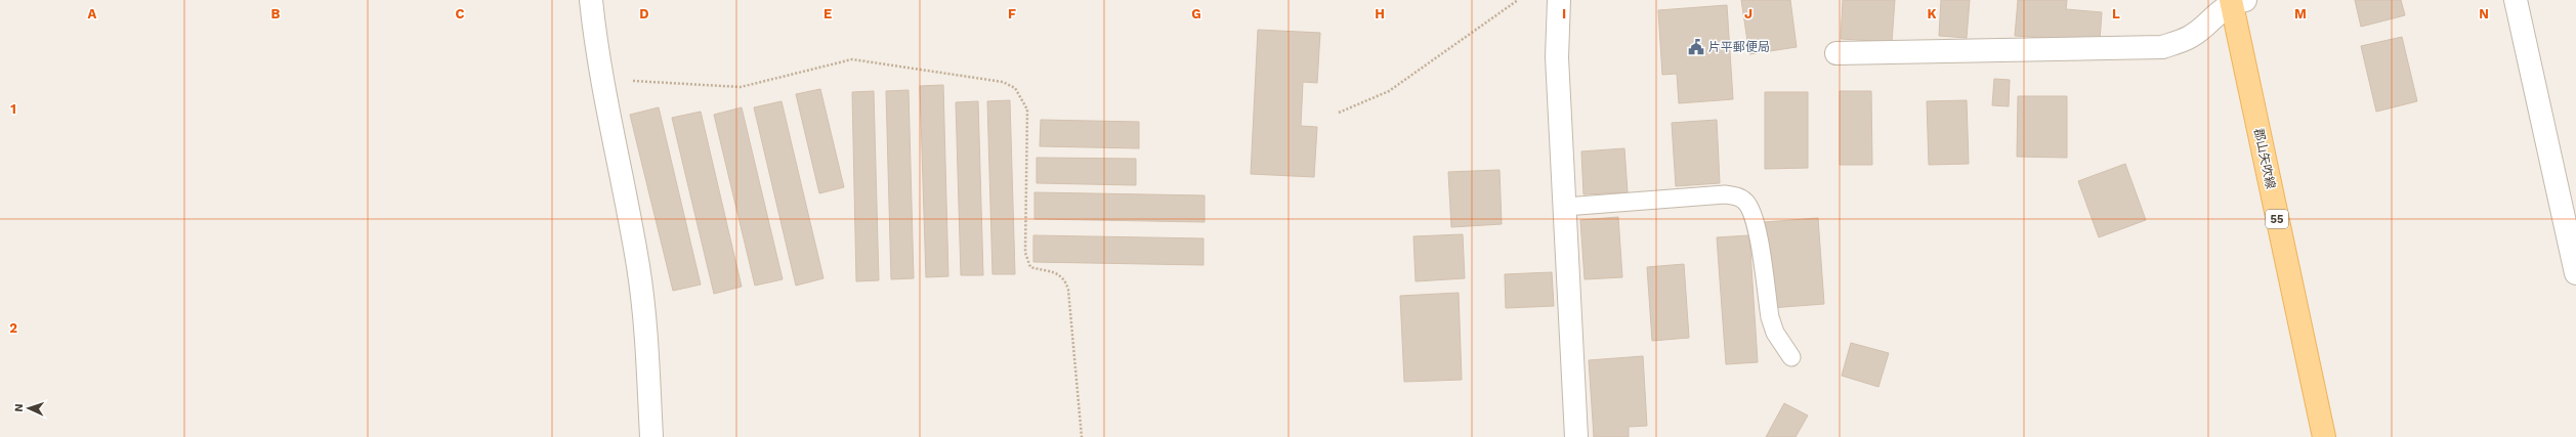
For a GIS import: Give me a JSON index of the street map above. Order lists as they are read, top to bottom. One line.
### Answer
{"streets":{"main road":["郡山矢吹線","55"]},"places":{"public building":["片平郵便局"]},"north":"left","grid":{"columns":["A","B","C","D","E","F","G","H","I","J","K","L","M","N"],"rows":["1","2"]}}
